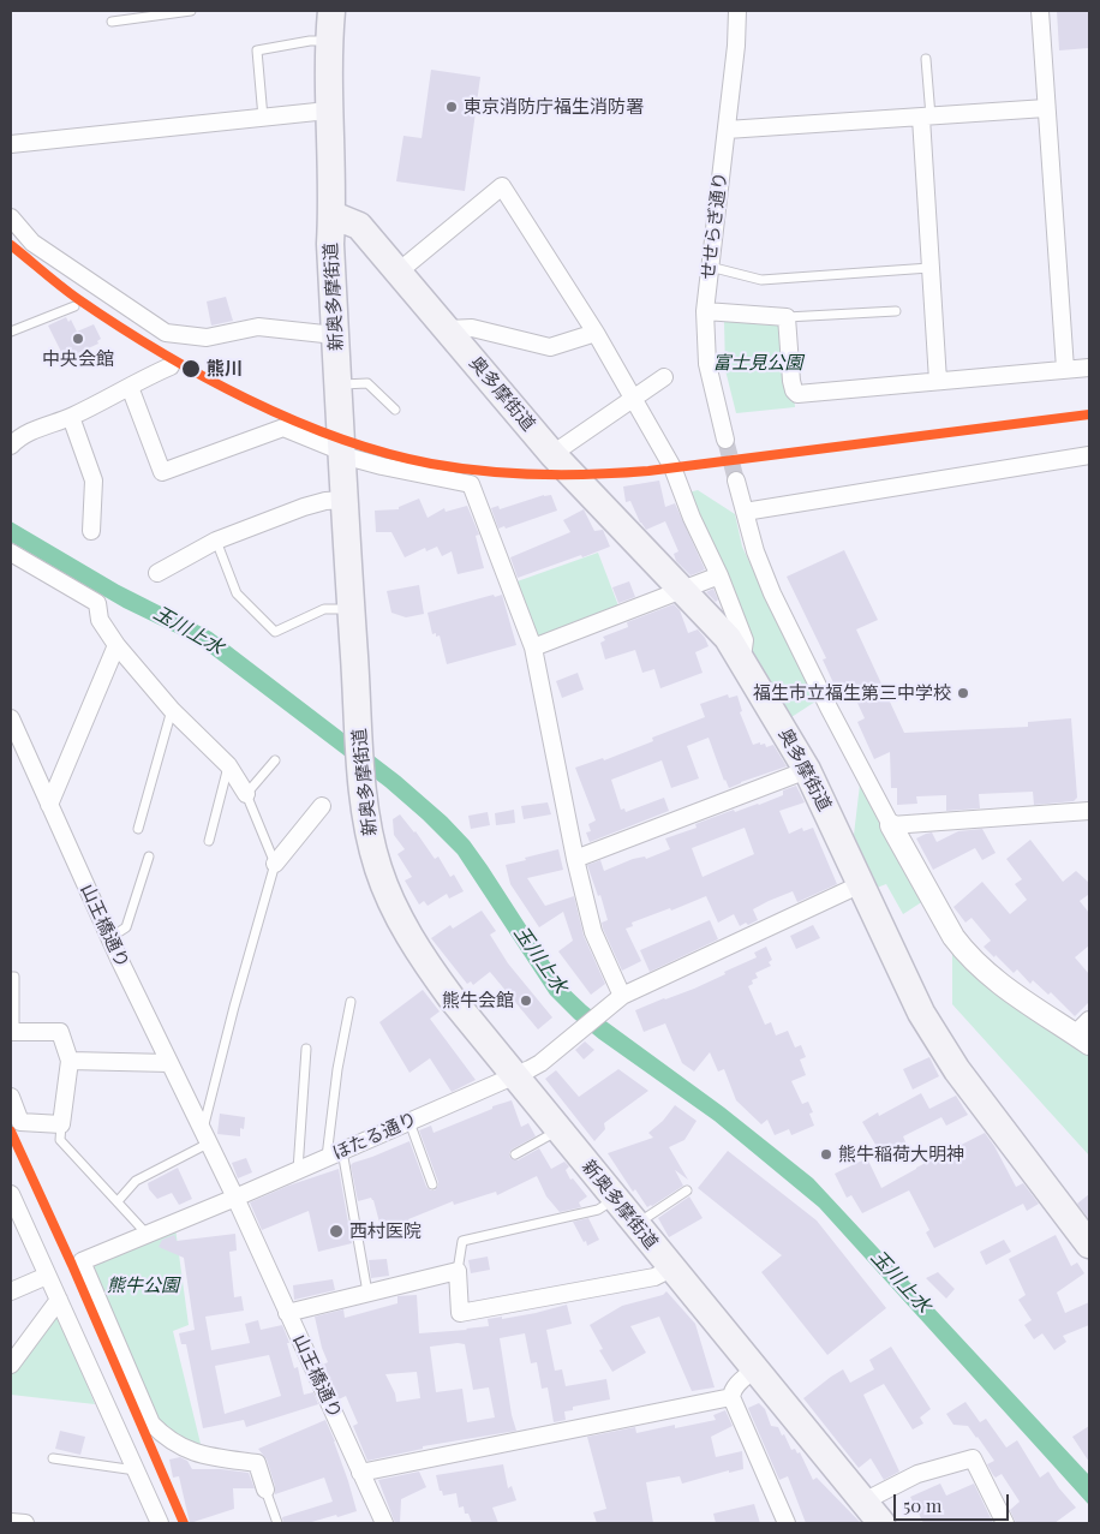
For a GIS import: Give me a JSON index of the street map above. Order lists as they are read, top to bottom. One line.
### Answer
{"streets":{"main road":["新奥多摩街道","奥多摩街道"],"street":["せせらぎ通り","山王橋通り","ほたる通り"]},"crossings":[["新奥多摩街道","奥多摩街道"],["新奥多摩街道","ほたる通り"],["奥多摩街道","ほたる通り"],["山王橋通り","ほたる通り"]],"water":["玉川上水"],"parks":["富士見公園","熊牛公園"],"places":["東京消防庁福生消防署","中央会館","熊川","福生市立福生第三中学校","熊牛会館","熊牛稲荷大明神","西村医院"],"scale_bar":"50 m"}
